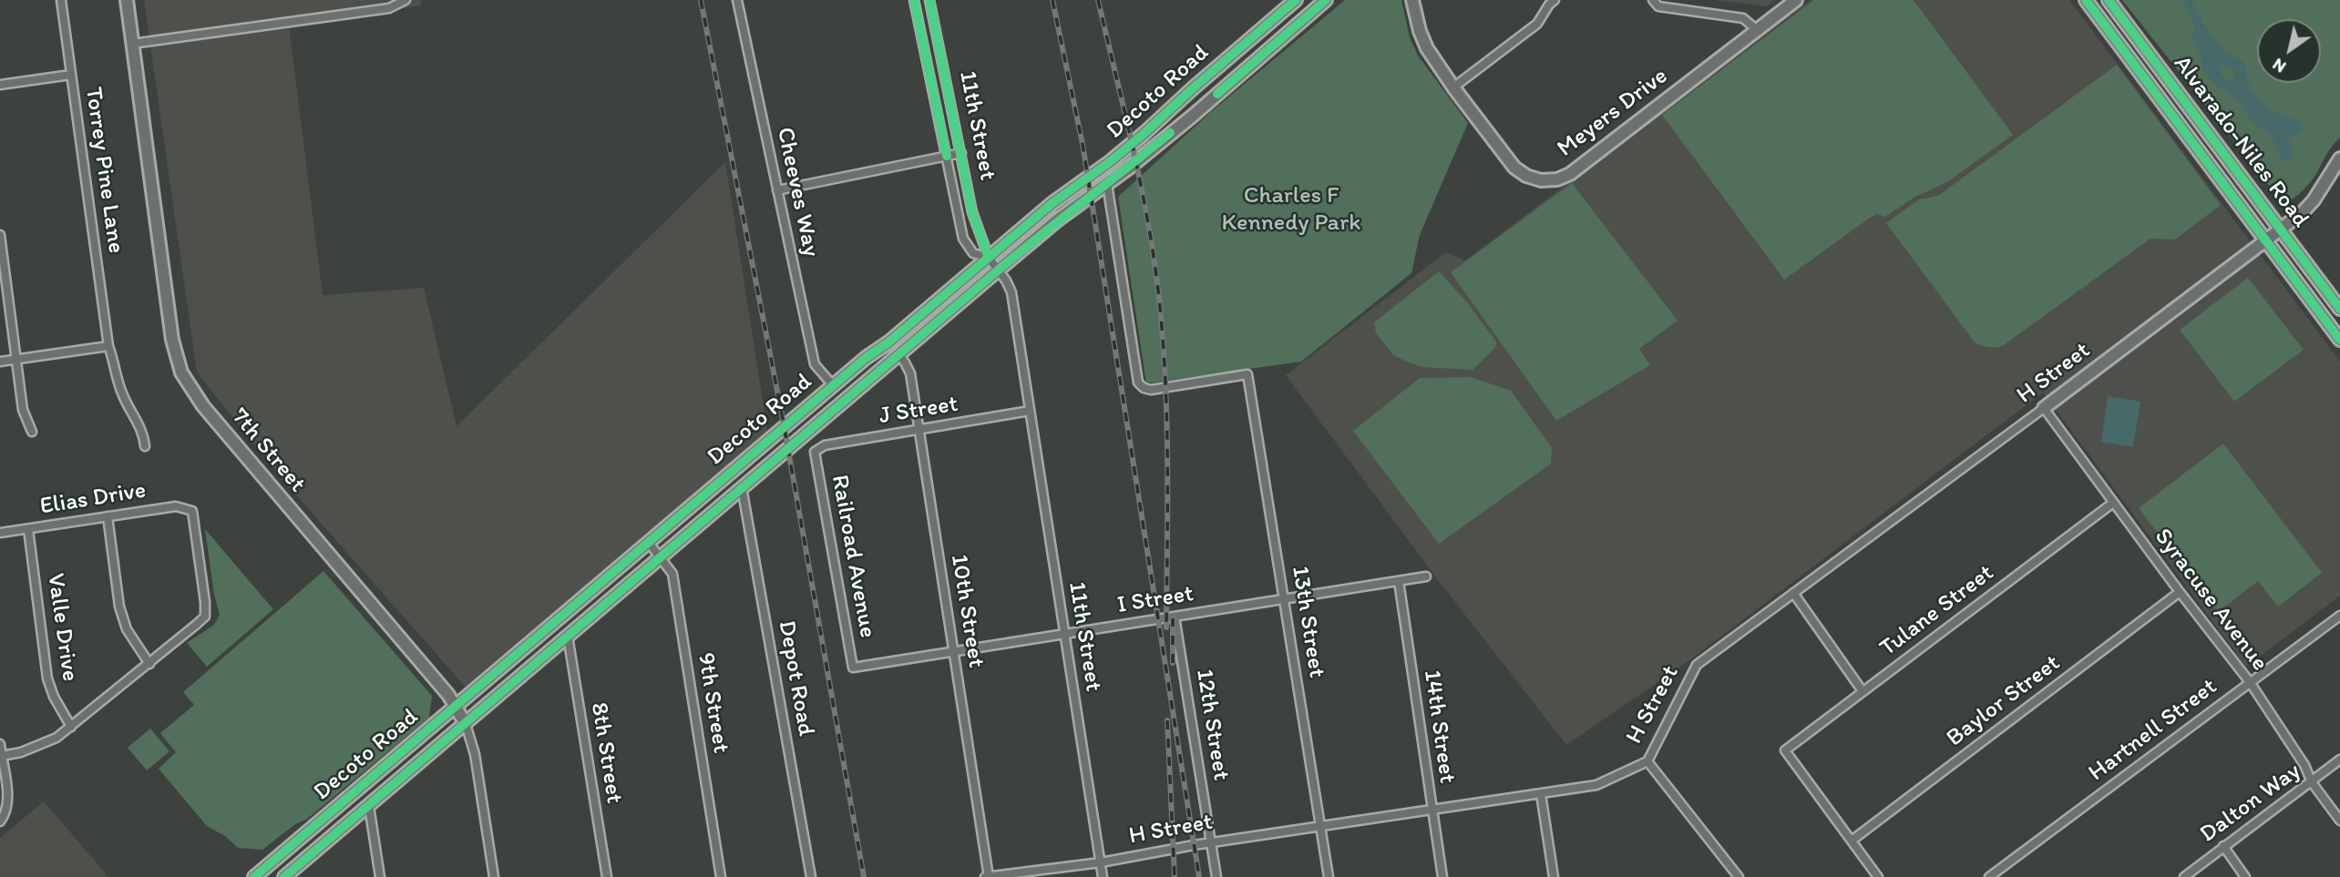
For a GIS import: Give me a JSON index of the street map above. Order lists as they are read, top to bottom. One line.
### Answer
{"streets":{"main road":["Decoto Road","Meyers Drive","Alvarado-Niles Road","H Street","7th Street"],"street":["11th Street","Torrey Pine Lane","Cheeves Way","J Street","Elias Drive","Railroad Avenue","I Street","Syracuse Avenue","10th Street","Tulane Street","13th Street","Valle Drive","Depot Road","Baylor Street","9th Street","12th Street","14th Street","Hartnell Street","8th Street","Dalton Way"]},"crossings":[["Decoto Road","11th Street"],["Decoto Road","Cheeves Way"],["Decoto Road","7th Street"],["Decoto Road","10th Street"],["Decoto Road","13th Street"],["Decoto Road","Depot Road"],["Decoto Road","9th Street"],["Decoto Road","8th Street"],["11th Street","H Street"],["11th Street","J Street"],["11th Street","I Street"],["Alvarado-Niles Road","H Street"],["H Street","Syracuse Avenue"],["H Street","10th Street"],["H Street","13th Street"],["H Street","12th Street"],["H Street","14th Street"],["J Street","Railroad Avenue"],["J Street","10th Street"],["Elias Drive","Valle Drive"],["Railroad Avenue","I Street"],["I Street","10th Street"],["I Street","13th Street"],["I Street","12th Street"],["I Street","14th Street"],["Syracuse Avenue","Tulane Street"],["Syracuse Avenue","Baylor Street"],["Syracuse Avenue","Hartnell Street"],["Syracuse Avenue","Dalton Way"],["Tulane Street","Baylor Street"]],"parks":["Charles F Kennedy Park"],"north":"bottom left"}
